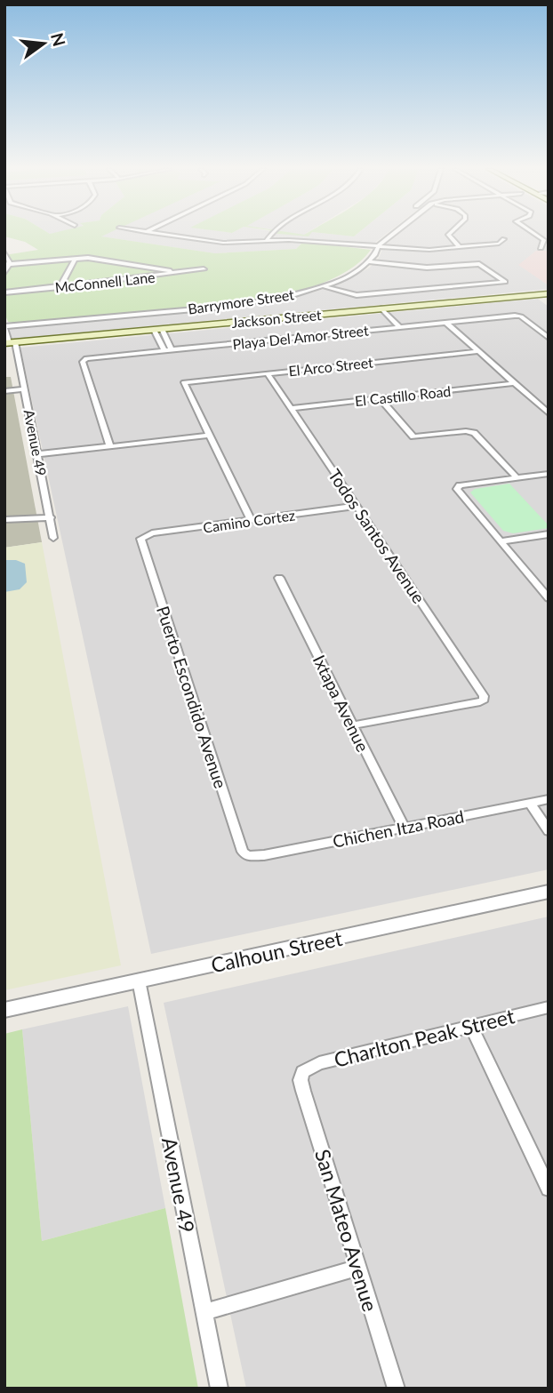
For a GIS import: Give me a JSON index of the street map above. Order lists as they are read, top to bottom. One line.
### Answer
{"streets":{"main road":["Jackson Street"],"street":["McConnell Lane","Barrymore Street","Playa Del Amor Street","El Arco Street","El Castillo Road","Avenue 49","Camino Cortez","Todos Santos Avenue","Puerto Escondido Avenue","Ixtapa Avenue","Chichen Itza Road","Calhoun Street","Charlton Peak Street","San Mateo Avenue"]},"crossings":[["Barrymore Street","Avenue 49"],["Jackson Street","Avenue 49"],["El Arco Street","Todos Santos Avenue"],["El Castillo Road","Todos Santos Avenue"],["Avenue 49","Calhoun Street"],["Camino Cortez","Todos Santos Avenue"],["Camino Cortez","Puerto Escondido Avenue"],["Todos Santos Avenue","Ixtapa Avenue"],["Puerto Escondido Avenue","Chichen Itza Road"],["Ixtapa Avenue","Chichen Itza Road"],["Charlton Peak Street","San Mateo Avenue"]],"north":"right"}
